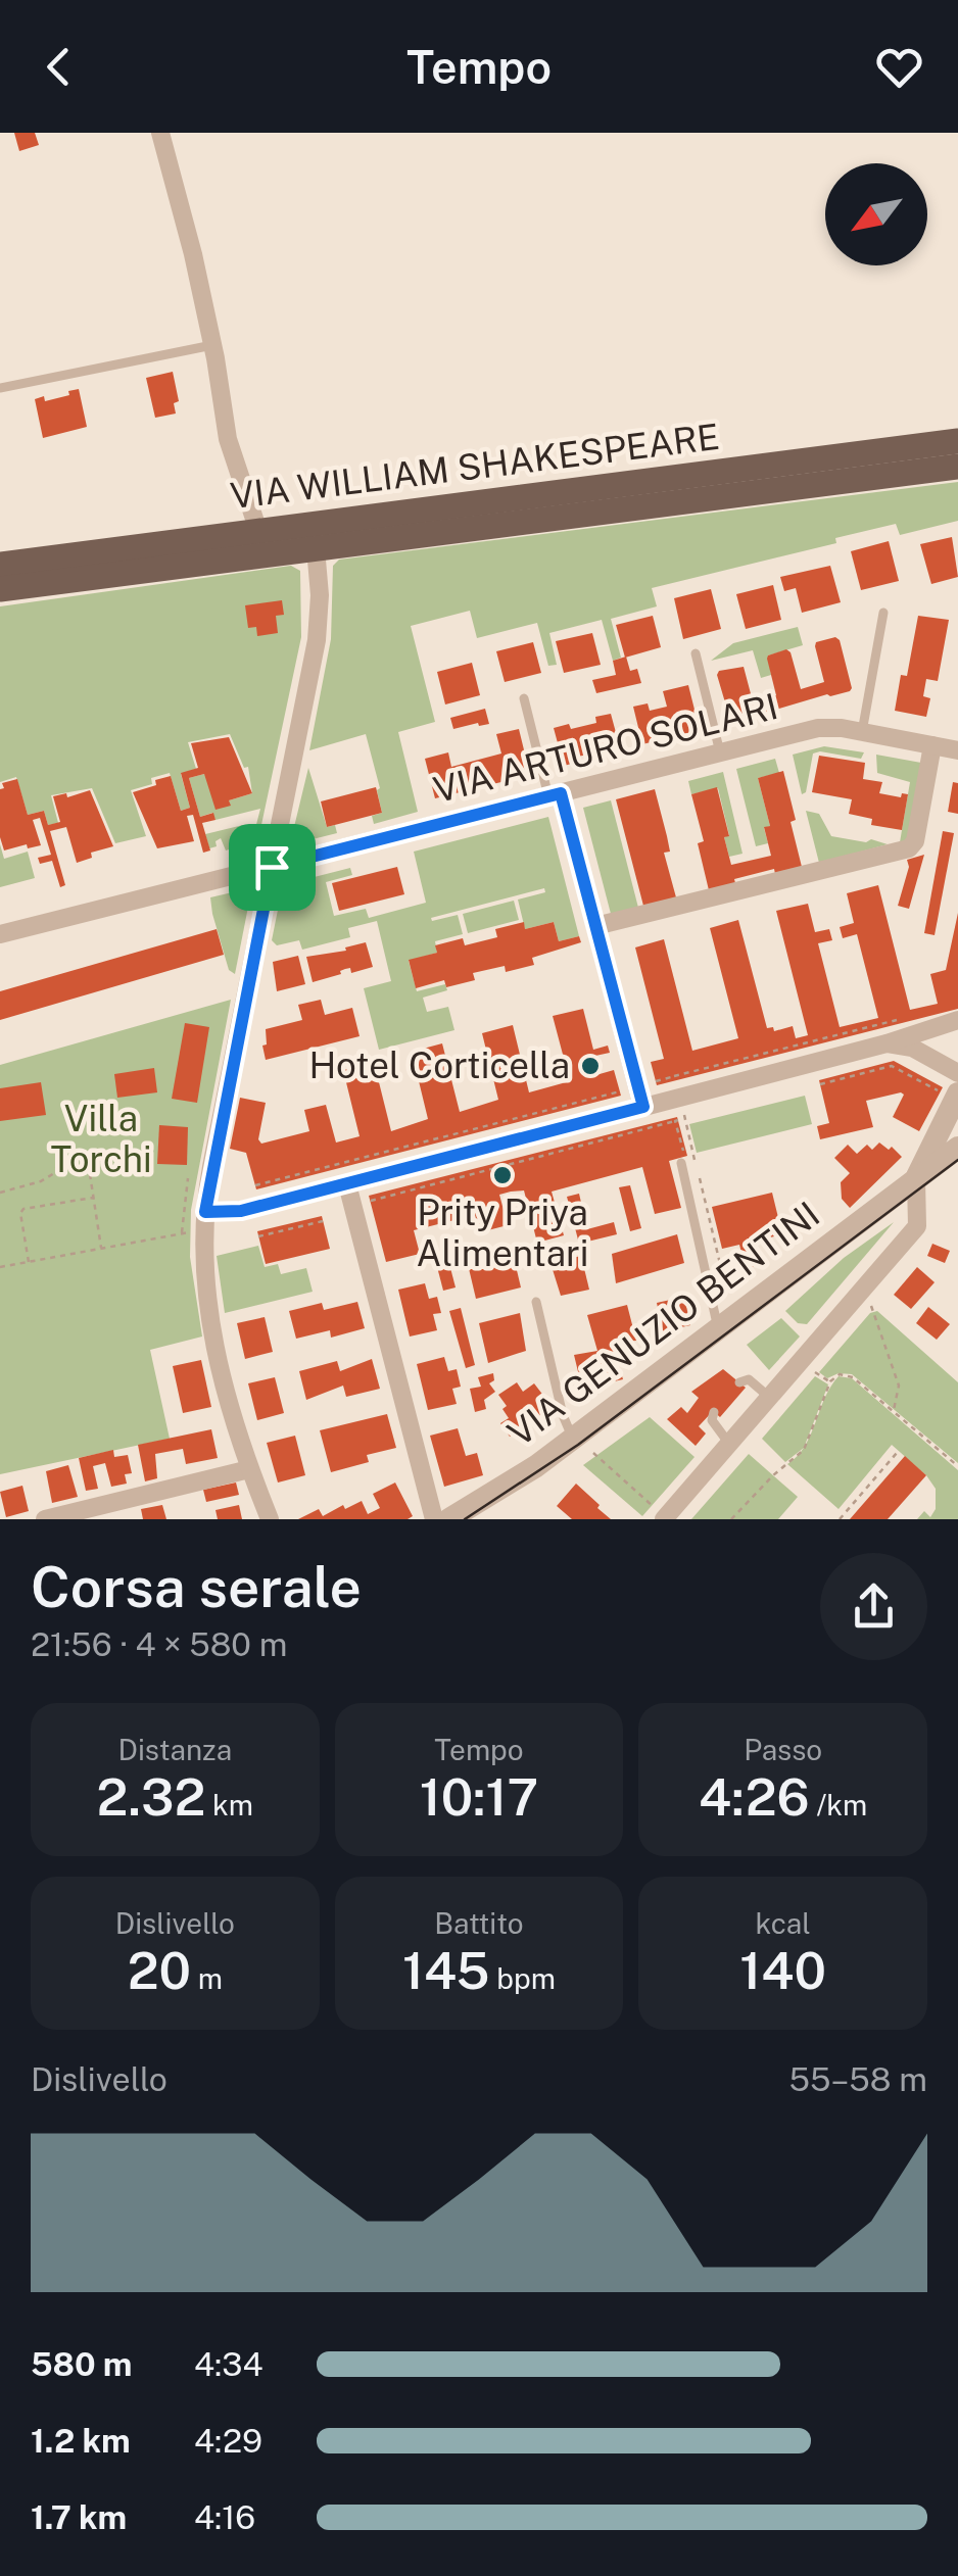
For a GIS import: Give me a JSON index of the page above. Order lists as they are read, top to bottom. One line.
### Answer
{"streets":{"main road":["VIA WILLIAM SHAKESPEARE"],"street":["VIA ARTURO SOLARI","VIA GENUZIO BENTINI"]},"parks":["Villa Torchi"],"places":["Hotel Corticella","Prity Priya Alimentari"],"north":"bottom left","page":{"header":"Tempo","heading":["Corsa serale","21:56 · 4 × 580 m"],"stats":[["Distanza","2.32 km"],["Tempo","10:17"],["Passo","4:26 /km"],["Dislivello","20 m"],["Battito","145 bpm"],["kcal","140"]],"chart":["Dislivello","55–58 m"],"list":[{"name":"580 m","note":"4:34"},{"name":"1.2 km","note":"4:29"},{"name":"1.7 km","note":"4:16"}]}}
